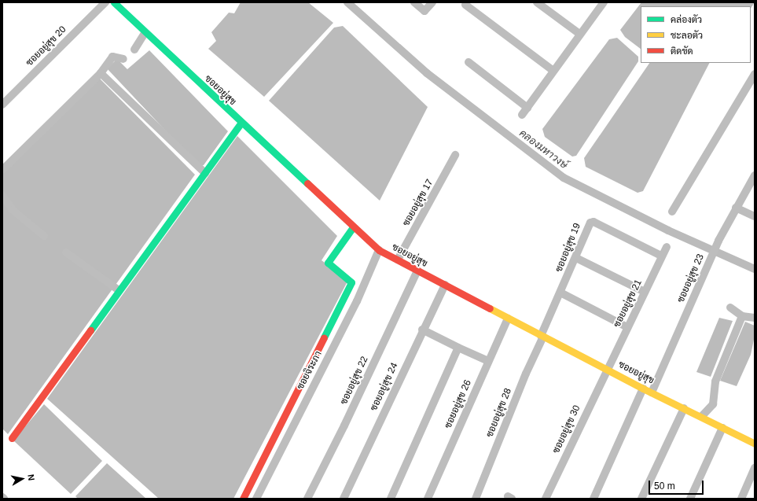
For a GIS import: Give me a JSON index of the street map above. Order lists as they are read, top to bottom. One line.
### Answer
{"streets":{"street":["ซอยอยู่สุข 20","ซอยอยู่สุข","ซอยอยู่สุข 17","ซอยอยู่สุข 19","ซอยอยู่สุข 23","ซอยอยู่สุข 21","ซอยจิระภา","ซอยอยู่สุข 22","ซอยอยู่สุข 24","ซอยอยู่สุข 26","ซอยอยู่สุข 28","ซอยอยู่สุข 30"]},"crossings":[["ซอยอยู่สุข","ซอยอยู่สุข 17"],["ซอยอยู่สุข","ซอยอยู่สุข 19"],["ซอยอยู่สุข","ซอยอยู่สุข 23"],["ซอยอยู่สุข","ซอยอยู่สุข 21"],["ซอยอยู่สุข","ซอยจิระภา"],["ซอยอยู่สุข","ซอยอยู่สุข 22"],["ซอยอยู่สุข","ซอยอยู่สุข 24"],["ซอยอยู่สุข","ซอยอยู่สุข 26"],["ซอยอยู่สุข","ซอยอยู่สุข 28"],["ซอยอยู่สุข","ซอยอยู่สุข 30"],["ซอยอยู่สุข 19","ซอยอยู่สุข 21"],["ซอยอยู่สุข 19","ซอยอยู่สุข 28"],["ซอยอยู่สุข 21","ซอยอยู่สุข 30"]],"water":["คลองมหาวงษ์"],"legend":["คล่องตัว","ชะลอตัว","ติดขัด"],"scale_bar":"50 m","north":"right"}
